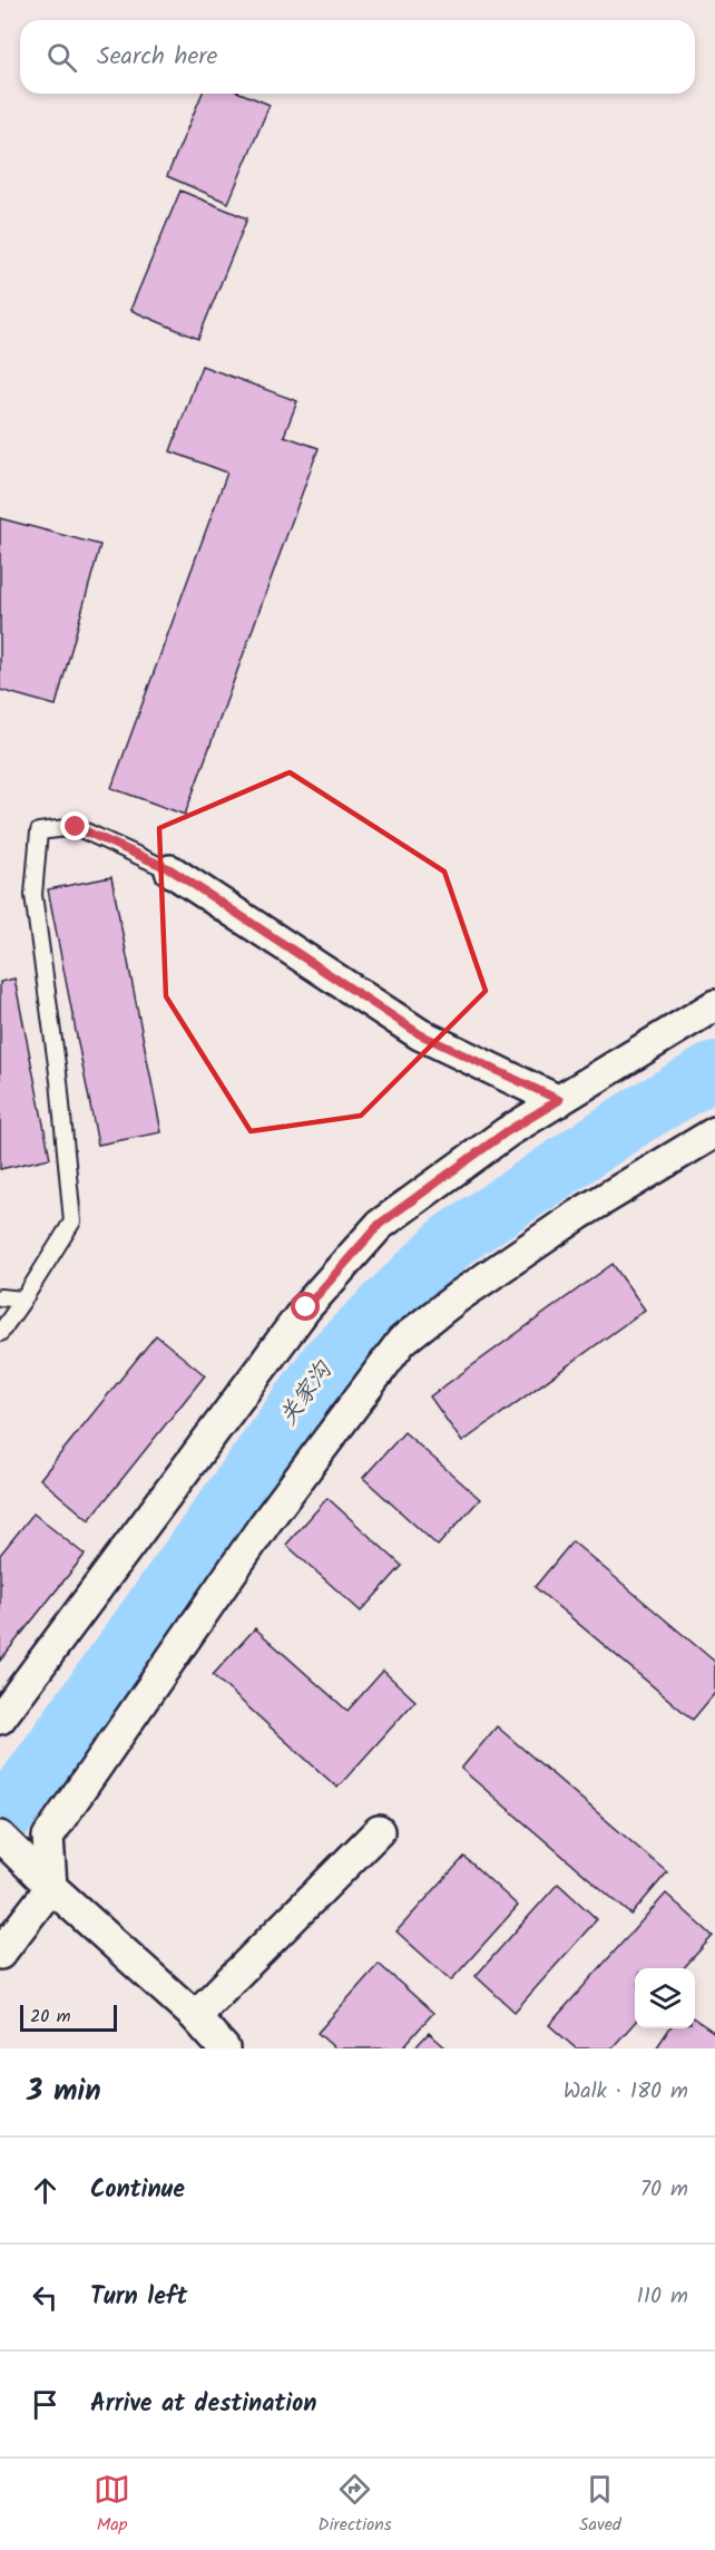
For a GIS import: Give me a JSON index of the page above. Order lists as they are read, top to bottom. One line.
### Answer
{"water":["关家沟"],"scale_bar":"20 m","page":{"search":"Search here","scale":"20 m","heading":["3 min","Walk · 180 m"],"list":[["Continue","70 m"],["Turn left","110 m"],"Arrive at destination"],"nav":["Map","Directions","Saved"]}}
